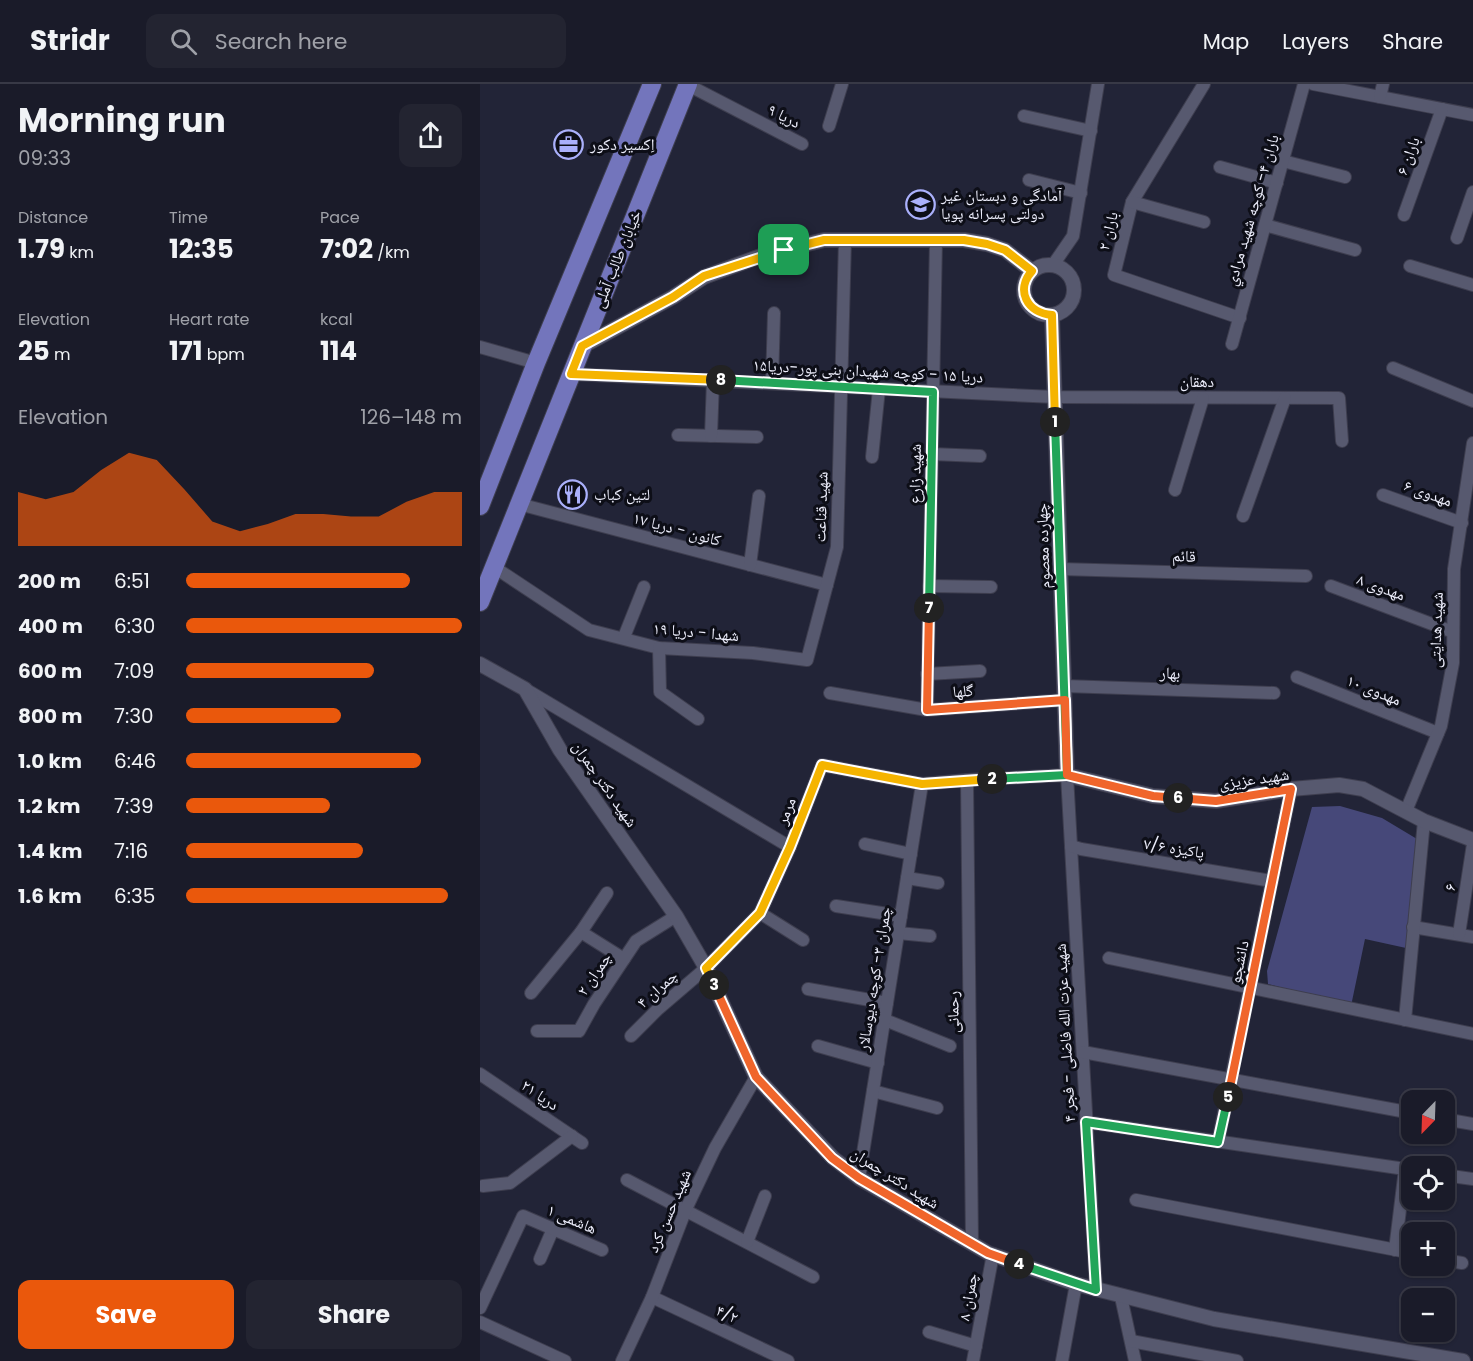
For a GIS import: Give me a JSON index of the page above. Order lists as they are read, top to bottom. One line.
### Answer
{"streets":{"main road":["خیابان طالب آملی"],"street":["دریا ۹","باران ۶","باران ۴- كوچه شهيد مرادي","باران ۲","دریا ۱۵ - كوچه شهيدان بنی پور-دريا۱۵","دهقان","شهید زارع","مهدوی ۶","شهید قناعت","کانون - دریا ۱۷","چهارده معصوم","قائم","مهدوی ۸","شهید هدایتی","شهدا - دریا ۱۹","بهار","مهدوی ۱۰","گلها","شهید عزیزی","شهید دکتر چمران","مرمر","پاکیزه ۷/۶","۶","دانشجو","چمران ۲","چمران ۳- كوچه ديوسالار","چمران ۴","رحمانی","شهید عزت الله فاضلی - فجر ۴","دریا ۲۱","شهید حسن کرد","هاشمی ۱","چمران ۸","۴/۲"]},"crossings":[["دریا ۹","خیابان طالب آملی"],["باران ۴- كوچه شهيد مرادي","باران ۲"],["خیابان طالب آملی","دریا ۱۵ - كوچه شهيدان بنی پور-دريا۱۵"],["خیابان طالب آملی","کانون - دریا ۱۷"],["خیابان طالب آملی","شهدا - دریا ۱۹"],["دریا ۱۵ - كوچه شهيدان بنی پور-دريا۱۵","دهقان"],["دریا ۱۵ - كوچه شهيدان بنی پور-دريا۱۵","شهید زارع"],["دریا ۱۵ - كوچه شهيدان بنی پور-دريا۱۵","شهید قناعت"],["دریا ۱۵ - كوچه شهيدان بنی پور-دريا۱۵","چهارده معصوم"],["دهقان","چهارده معصوم"],["شهید زارع","گلها"],["مهدوی ۶","شهید هدایتی"],["شهید قناعت","کانون - دریا ۱۷"],["شهید قناعت","شهدا - دریا ۱۹"],["چهارده معصوم","قائم"],["چهارده معصوم","بهار"],["چهارده معصوم","گلها"],["چهارده معصوم","شهید عزیزی"],["چهارده معصوم","مرمر"],["چهارده معصوم","شهید عزت الله فاضلی - فجر ۴"],["مهدوی ۸","شهید هدایتی"],["شهید هدایتی","مهدوی ۱۰"],["شهید هدایتی","شهید عزیزی"],["بهار","گلها"],["شهید عزیزی","مرمر"],["شهید عزیزی","۶"],["شهید عزیزی","دانشجو"],["شهید عزیزی","شهید عزت الله فاضلی - فجر ۴"],["شهید دکتر چمران","مرمر"],["شهید دکتر چمران","چمران ۲"],["شهید دکتر چمران","چمران ۳- كوچه ديوسالار"],["شهید دکتر چمران","چمران ۴"],["شهید دکتر چمران","رحمانی"],["شهید دکتر چمران","شهید عزت الله فاضلی - فجر ۴"],["شهید دکتر چمران","شهید حسن کرد"],["شهید دکتر چمران","چمران ۸"],["مرمر","چمران ۳- كوچه ديوسالار"],["مرمر","رحمانی"],["مرمر","شهید عزت الله فاضلی - فجر ۴"],["پاکیزه ۷/۶","دانشجو"],["پاکیزه ۷/۶","شهید عزت الله فاضلی - فجر ۴"],["شهید حسن کرد","۴/۲"]],"places":{"office":["اِکسیر دکور"],"school or university":["آمادگی و دبستان غیر دولتی پسرانه پویا"],"restaurant":["لتین کباب"]},"north":"bottom left","page":{"header":"Stridr","search":"Search here","nav":["Map","Layers","Share"],"heading":["Morning run","09:33"],"stats":[["Distance","1.79 km"],["Time","12:35"],["Pace","7:02 /km"],["Elevation","25 m"],["Heart rate","171 bpm"],["kcal","114"]],"pins":["8","1","7","2","6","3","5","4"],"chart":["Elevation","126–148 m"],"list":[{"name":"200 m","note":"6:51"},{"name":"400 m","note":"6:30"},{"name":"600 m","note":"7:09"},{"name":"800 m","note":"7:30"},{"name":"1.0 km","note":"6:46"},{"name":"1.2 km","note":"7:39"},{"name":"1.4 km","note":"7:16"},{"name":"1.6 km","note":"6:35"}],"map_buttons":["+","−"],"buttons":["Save","Share"]}}
